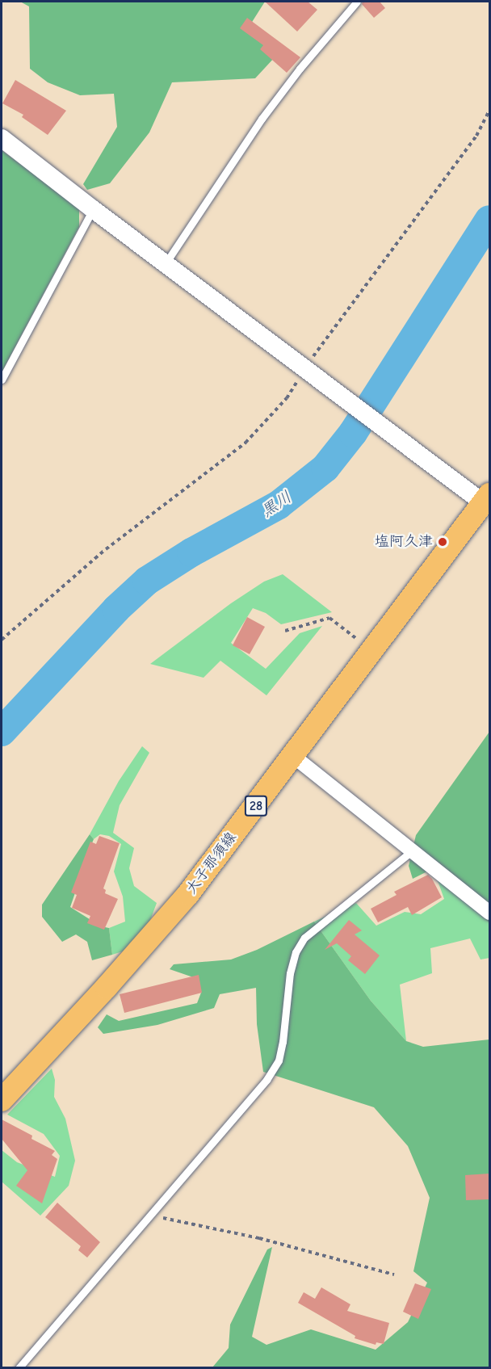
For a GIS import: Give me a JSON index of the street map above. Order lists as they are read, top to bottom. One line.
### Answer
{"streets":{"main road":["28","大子那須線"]},"water":["黒川"],"places":["塩阿久津"]}
